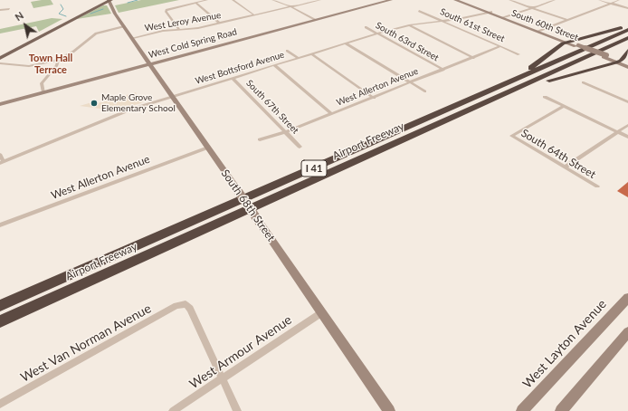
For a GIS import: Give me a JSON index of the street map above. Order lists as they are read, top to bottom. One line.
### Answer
{"streets":{"highway":["Airport Freeway","I 41"],"street":["West Leroy Avenue","South 61st Street","South 60th Street","South 63rd Street","West Cold Spring Road","West Bottsford Avenue","West Allerton Avenue","South 67th Street","South 64th Street","South 68th Street","West Van Norman Avenue","West Layton Avenue","West Armour Avenue"]},"crossings":[["West Leroy Avenue","South 68th Street"],["South 61st Street","West Bottsford Avenue"],["South 61st Street","West Allerton Avenue"],["South 60th Street","West Bottsford Avenue"],["South 63rd Street","West Bottsford Avenue"],["South 63rd Street","West Allerton Avenue"],["West Cold Spring Road","South 68th Street"],["West Bottsford Avenue","South 67th Street"],["West Bottsford Avenue","South 68th Street"],["West Allerton Avenue","South 67th Street"],["West Allerton Avenue","South 68th Street"],["South 68th Street","West Armour Avenue"],["West Van Norman Avenue","West Armour Avenue"]],"districts":["Town Hall Terrace"],"places":["Maple Grove Elementary School"],"north":"top left"}
